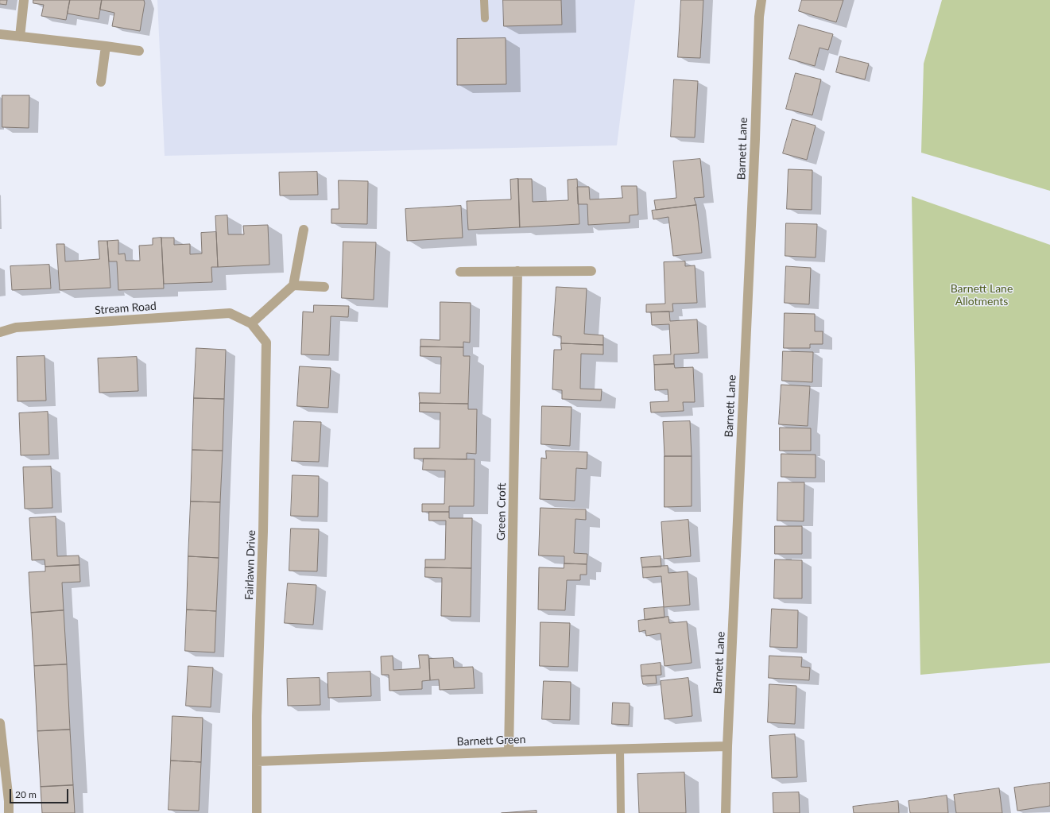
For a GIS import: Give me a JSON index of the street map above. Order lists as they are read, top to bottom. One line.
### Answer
{"streets":{"street":["Barnett Lane","Stream Road","Green Croft","Fairlawn Drive","Barnett Green"]},"crossings":[["Barnett Lane","Barnett Green"],["Stream Road","Fairlawn Drive"],["Green Croft","Barnett Green"],["Fairlawn Drive","Barnett Green"]],"parks":["Barnett Lane Allotments"],"scale_bar":"20 m"}
